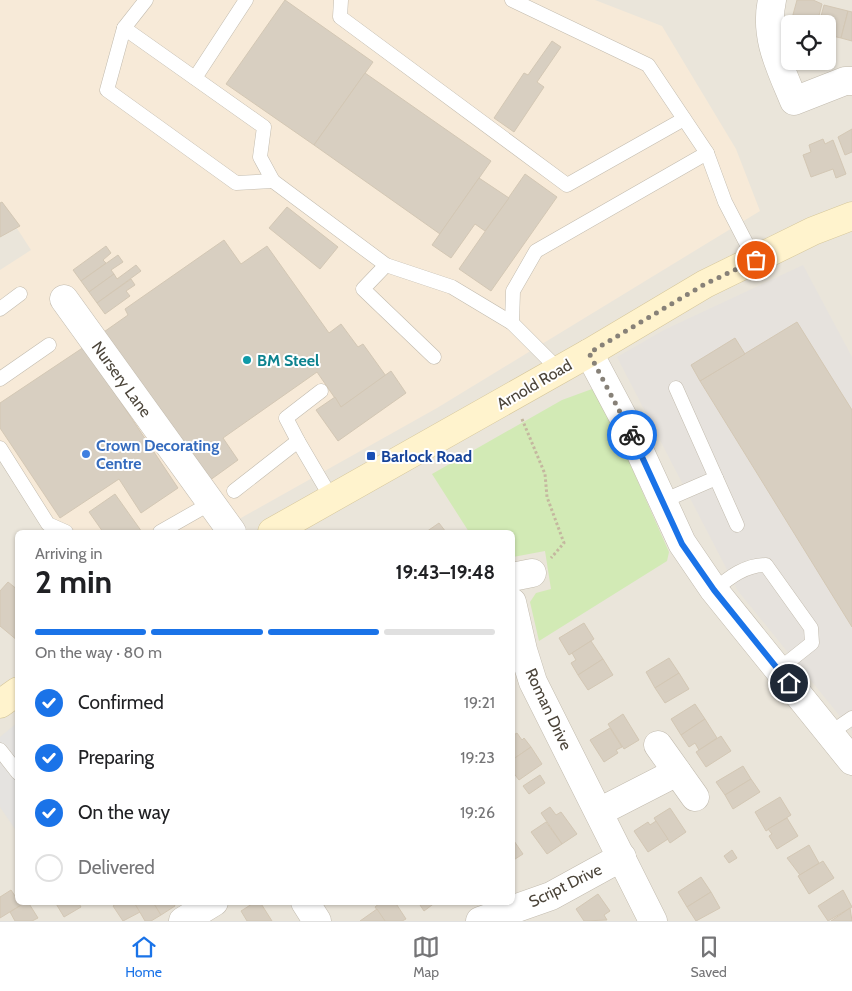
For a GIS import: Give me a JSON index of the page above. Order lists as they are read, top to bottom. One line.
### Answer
{"streets":{"main road":["Arnold Road"],"street":["Nursery Lane","Roman Drive","Script Drive"]},"crossings":[["Roman Drive","Script Drive"]],"places":{"other":["BM Steel","Crown Decorating Centre"],"transit":["Barlock Road"]},"page":{"heading":["2 min","Arriving in","19:43–19:48"],"bar":"On the way · 80 m","list":[["Confirmed","19:21"],["Preparing","19:23"],["On the way","19:26"],"Delivered"],"tabs":["Home","Map","Saved"]}}
